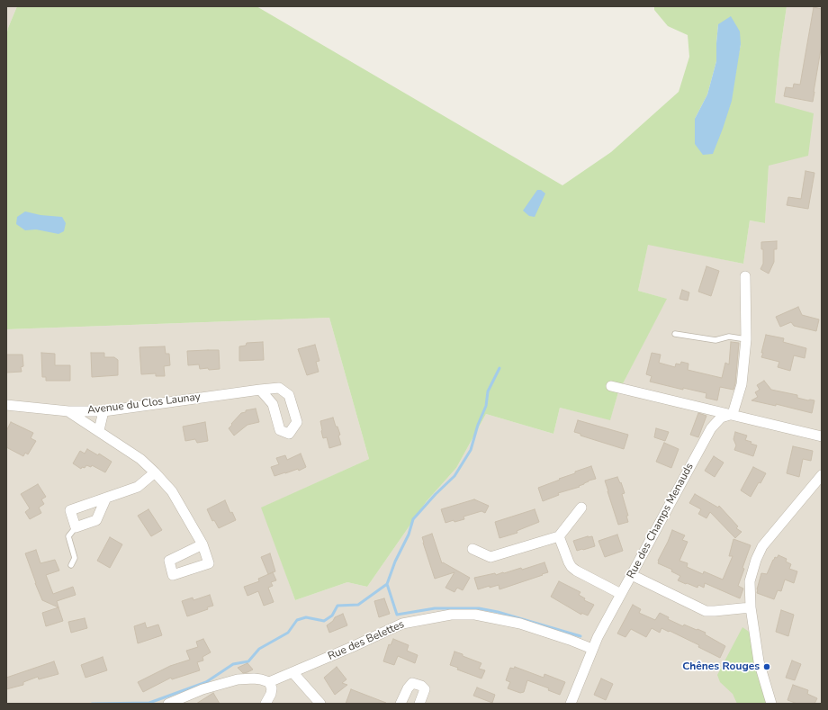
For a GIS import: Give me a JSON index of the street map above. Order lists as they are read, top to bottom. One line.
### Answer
{"streets":{"street":["Avenue du Clos Launay","Rue des Champs Menauds","Rue des Belettes"]},"crossings":[["Rue des Champs Menauds","Rue des Belettes"]],"places":["Chênes Rouges"]}
